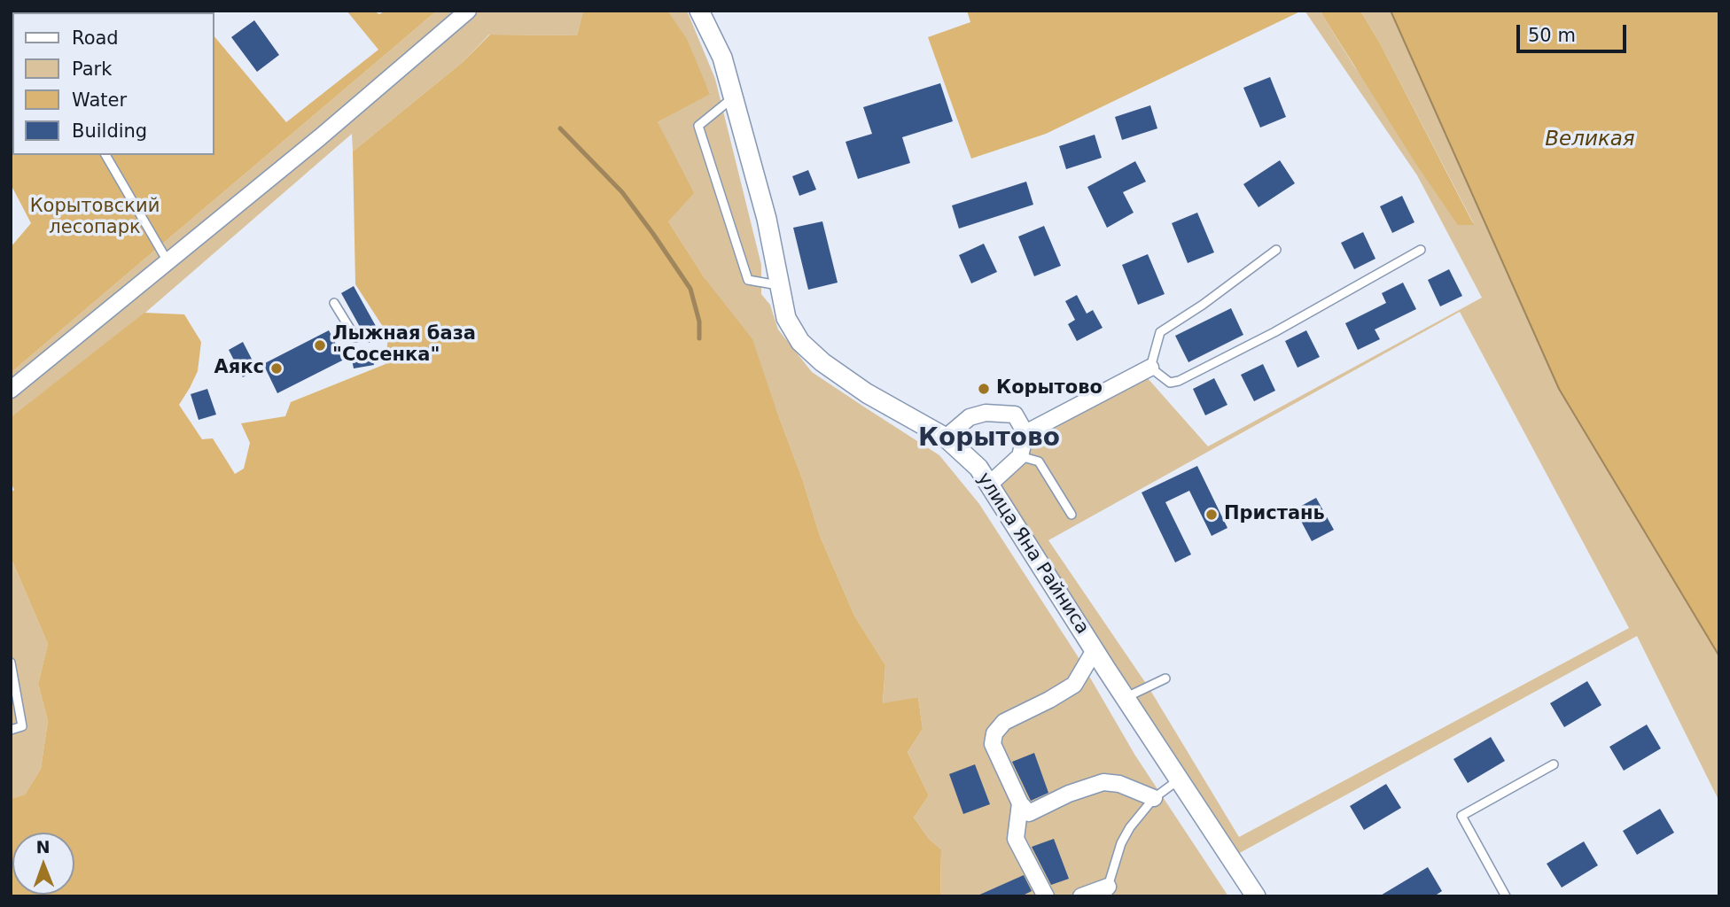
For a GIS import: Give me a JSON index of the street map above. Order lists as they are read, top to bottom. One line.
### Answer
{"streets":{"street":["улица Яна Райниса"]},"districts":["Корытово"],"water":["Великая"],"parks":["Корытовский лесопарк"],"places":["Лыжная база \"Сосенка\"","Аякс","Корытово","Пристань"],"legend":["Road","Park","Water","Building"],"scale_bar":"50 m","north":"top"}
